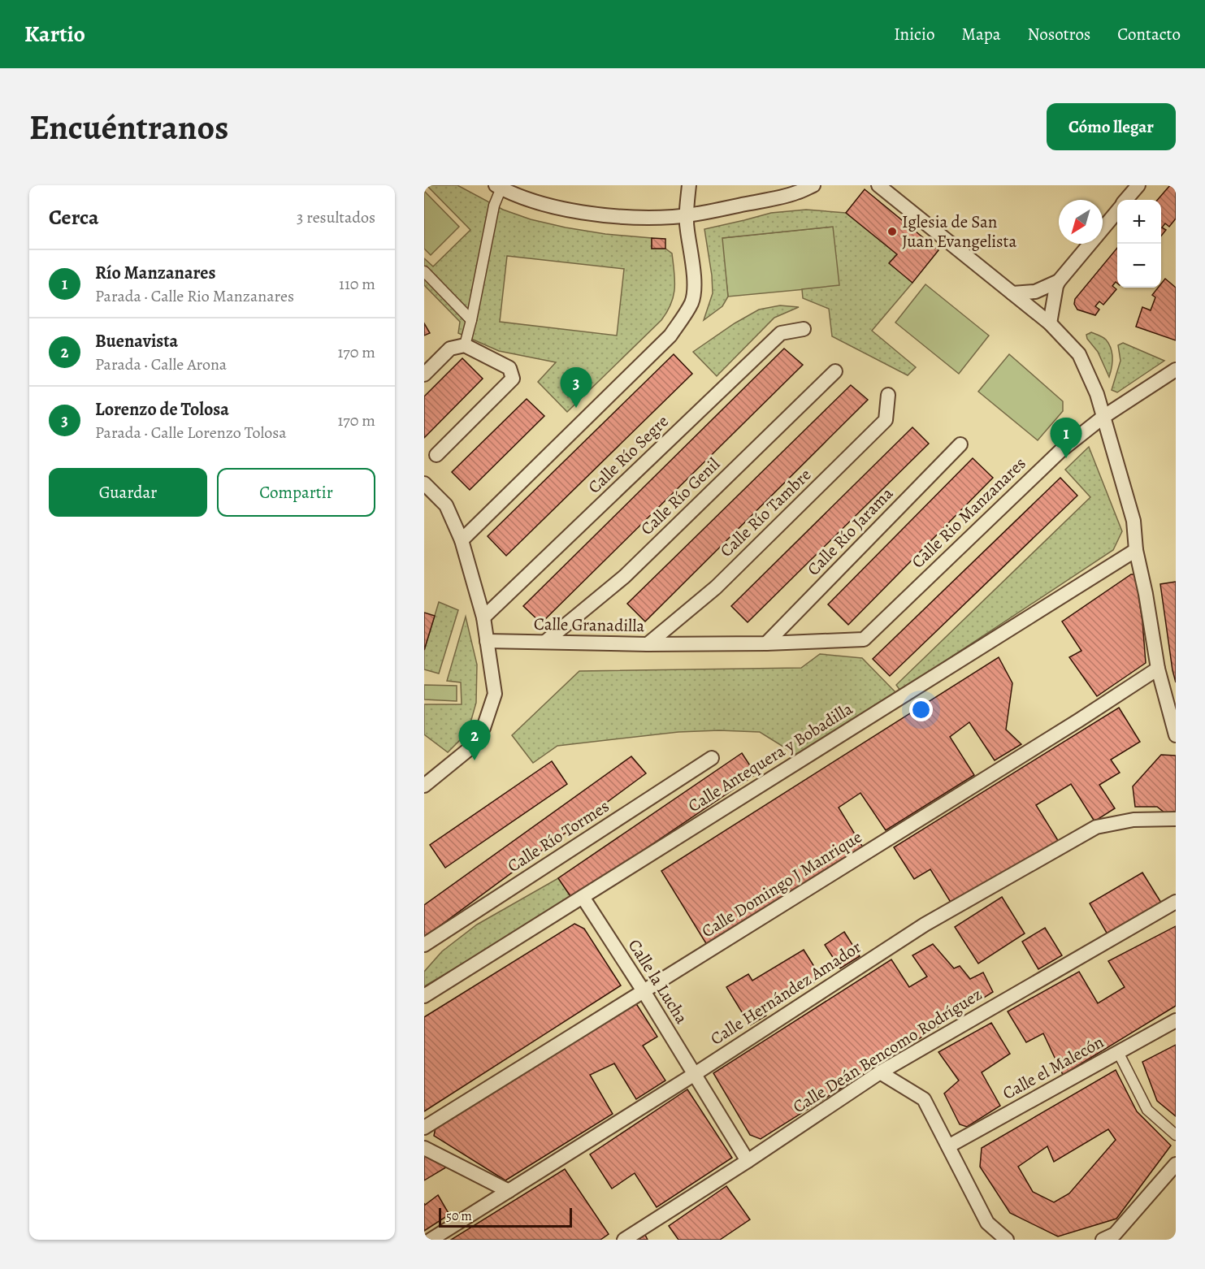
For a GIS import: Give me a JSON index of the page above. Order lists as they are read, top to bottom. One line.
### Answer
{"streets":{"street":["Calle Río Segre","Calle Río Genil","Calle Río Tambre","Calle Rio Manzanares","Calle Río Jarama","Calle Granadilla","Calle Antequera y Bobadilla","Calle Río Tormes","Calle Domingo J Manrique","Calle la Lucha","Calle Hernández Amador","Calle Deán Bencomo Rodríguez","Calle el Malecón"]},"crossings":[["Calle Río Genil","Calle Granadilla"],["Calle Río Tambre","Calle Granadilla"],["Calle Rio Manzanares","Calle Granadilla"],["Calle Río Jarama","Calle Granadilla"],["Calle Antequera y Bobadilla","Calle la Lucha"],["Calle Domingo J Manrique","Calle la Lucha"],["Calle la Lucha","Calle Hernández Amador"],["Calle la Lucha","Calle Deán Bencomo Rodríguez"]],"places":["Iglesia de San Juan Evangelista"],"scale_bar":"50 m","north":"bottom left","page":{"header":"Kartio","nav":["Inicio","Mapa","Nosotros","Contacto"],"buttons":["Cómo llegar",["Guardar","Compartir"]],"title":"Encuéntranos","heading":["Cerca","3 resultados"],"map_buttons":["+","−"],"list":[{"mark":"1","name":"Río Manzanares","note":"Parada · Calle Rio Manzanares","value":"110 m"},{"mark":"2","name":"Buenavista","note":"Parada · Calle Arona","value":"170 m"},{"mark":"3","name":"Lorenzo de Tolosa","note":"Parada · Calle Lorenzo Tolosa","value":"170 m"}],"pins":["3","1","2"],"scale":"50 m"}}
